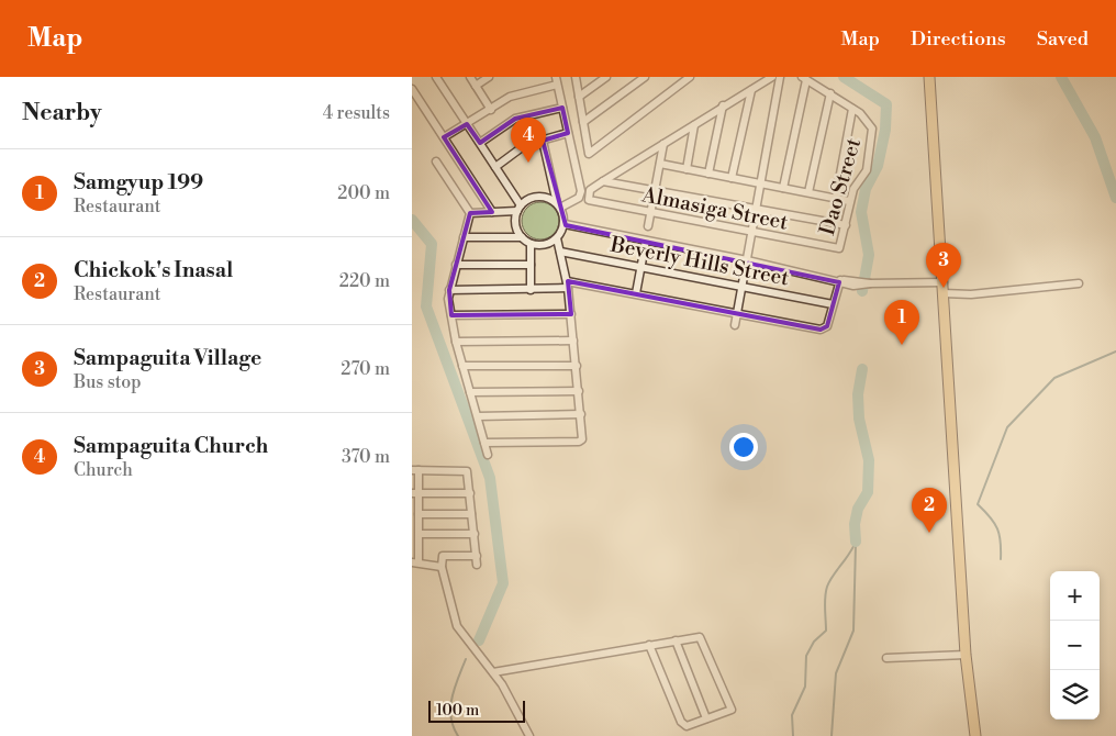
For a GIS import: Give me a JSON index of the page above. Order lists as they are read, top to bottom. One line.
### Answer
{"streets":{"street":["Dao Street","Almasiga Street","Beverly Hills Street"]},"crossings":[["Dao Street","Almasiga Street"]],"scale_bar":"100 m","page":{"header":"Map","nav":["Map","Directions","Saved"],"heading":["Nearby","4 results"],"pins":["4","3","1","2"],"list":[{"mark":"1","name":"Samgyup 199","note":"Restaurant","value":"200 m"},{"mark":"2","name":"Chickok's Inasal","note":"Restaurant","value":"220 m"},{"mark":"3","name":"Sampaguita Village","note":"Bus stop","value":"270 m"},{"mark":"4","name":"Sampaguita Church","note":"Church","value":"370 m"}],"map_buttons":["+","−"],"scale":"100 m"}}
